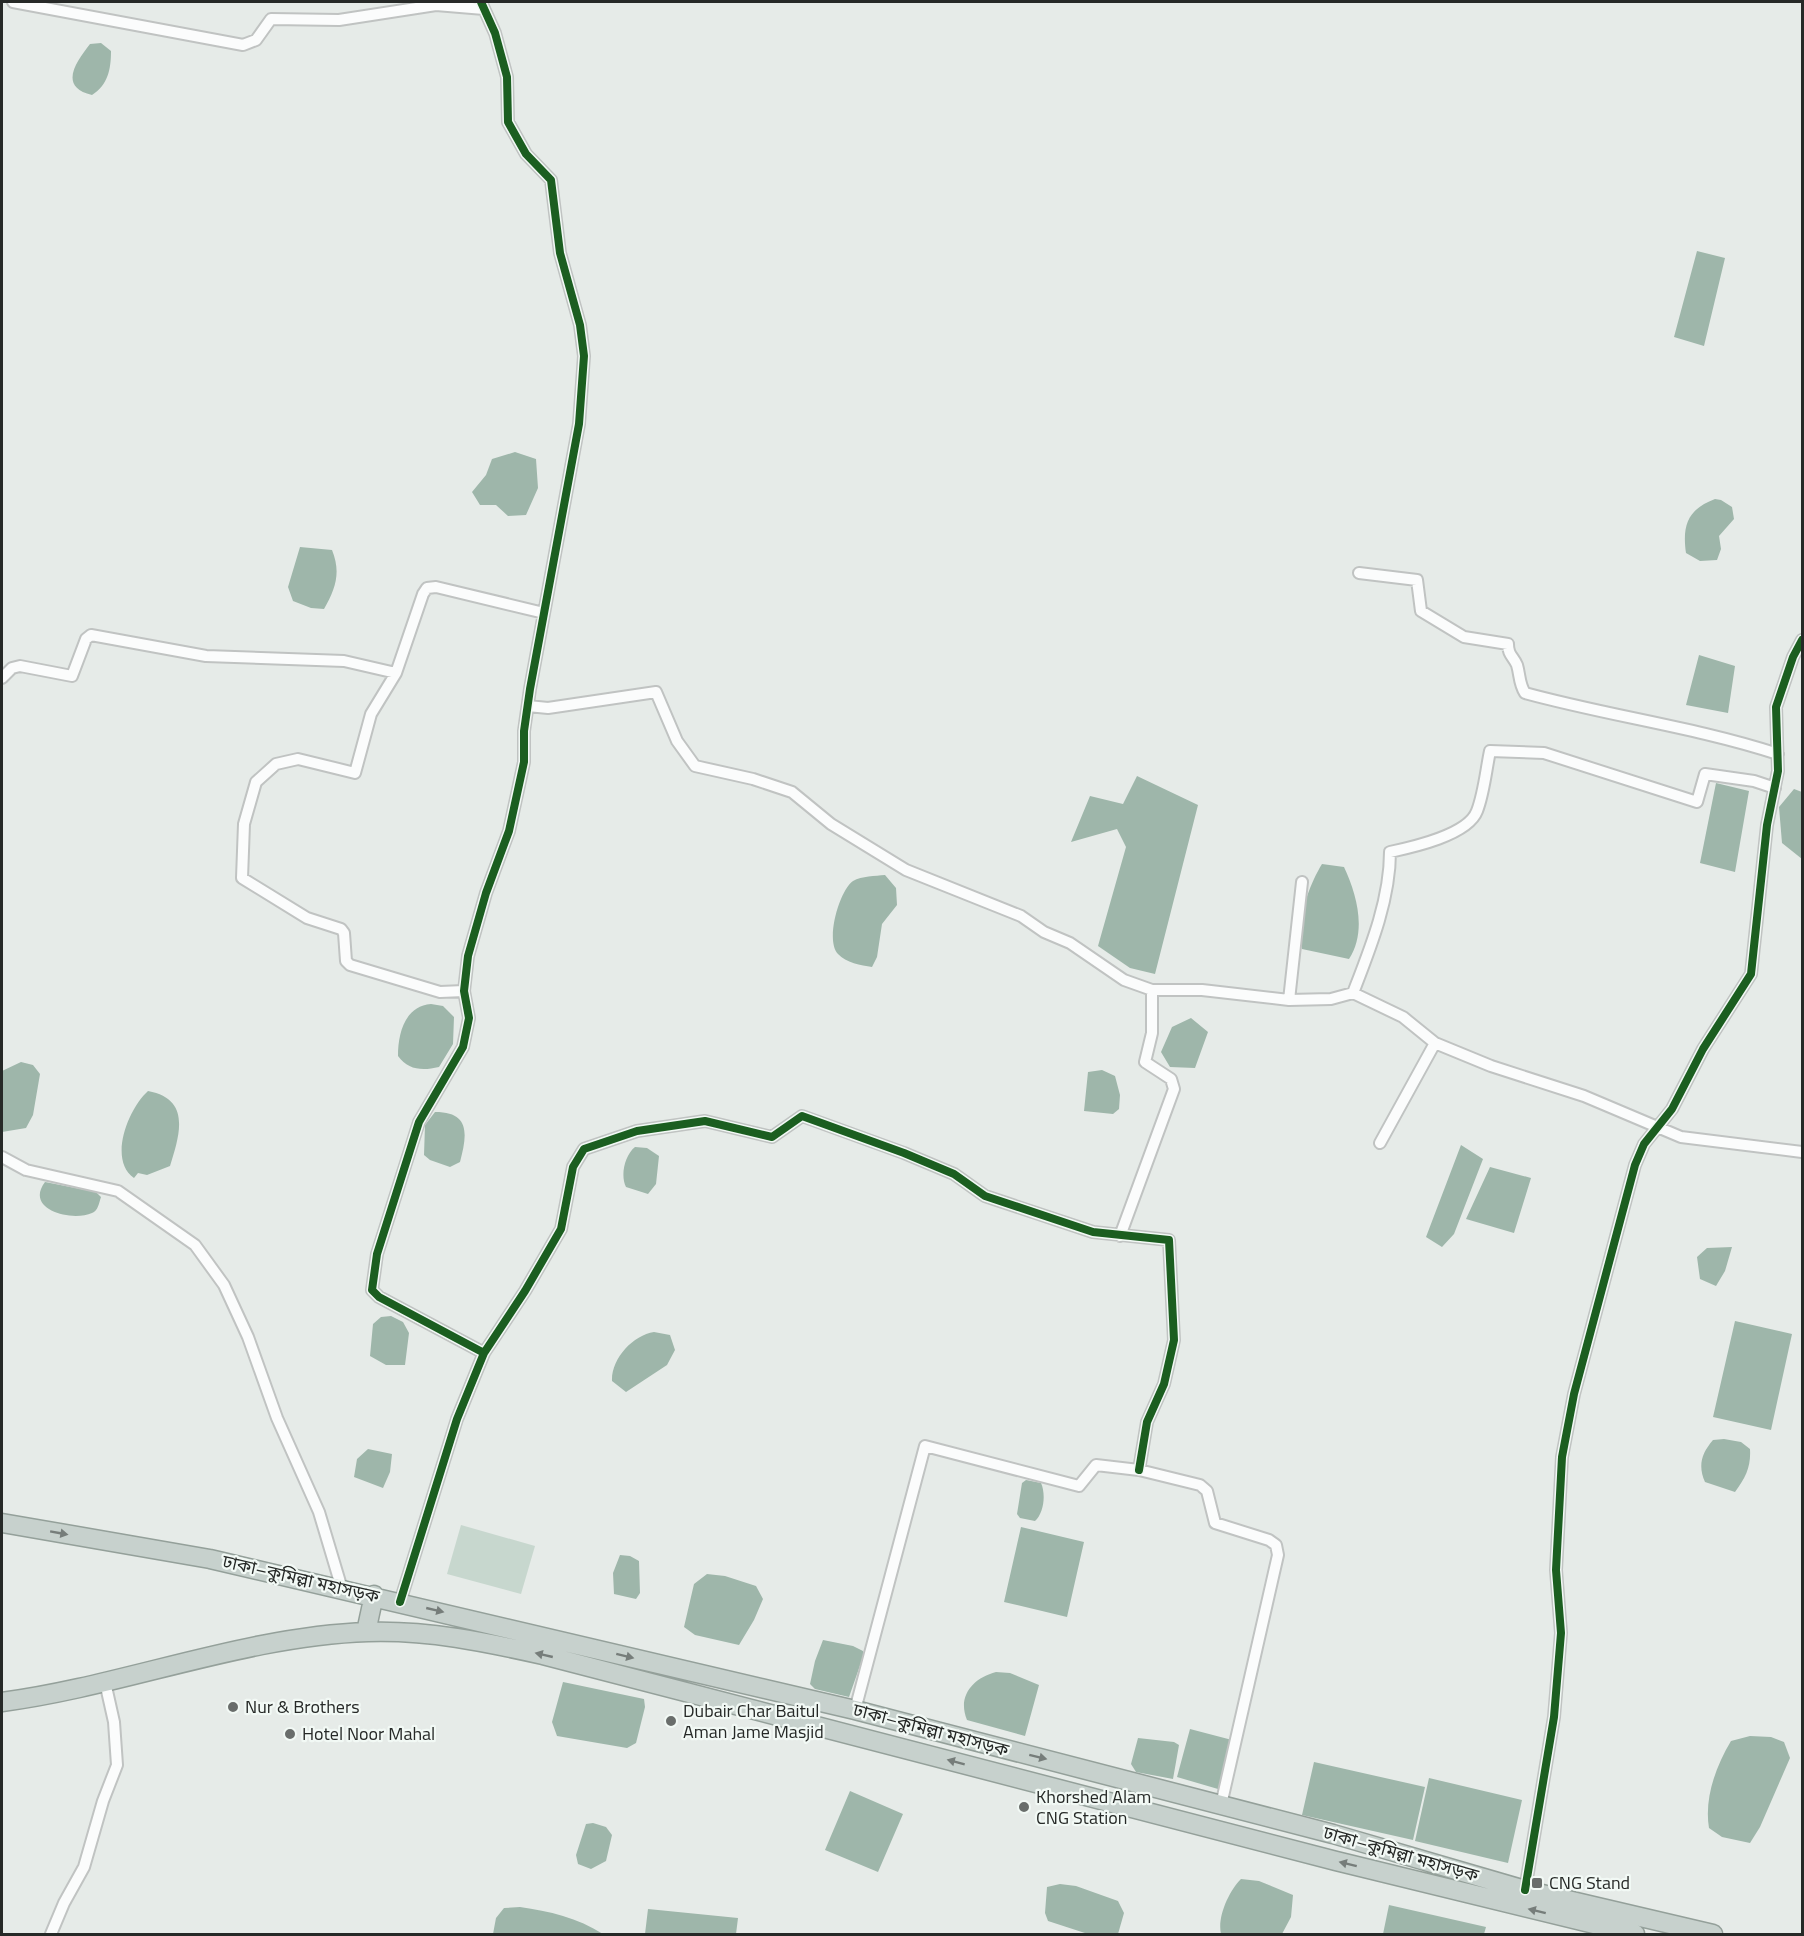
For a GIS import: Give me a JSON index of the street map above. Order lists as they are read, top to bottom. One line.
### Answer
{"streets":{"highway":["ঢাকা–কুমিল্লা মহাসড়ক"]},"places":{"other":["Nur & Brothers","Dubair Char Baitul Aman Jame Masjid","Hotel Noor Mahal","Khorshed Alam CNG Station"],"transit":["CNG Stand"]}}
